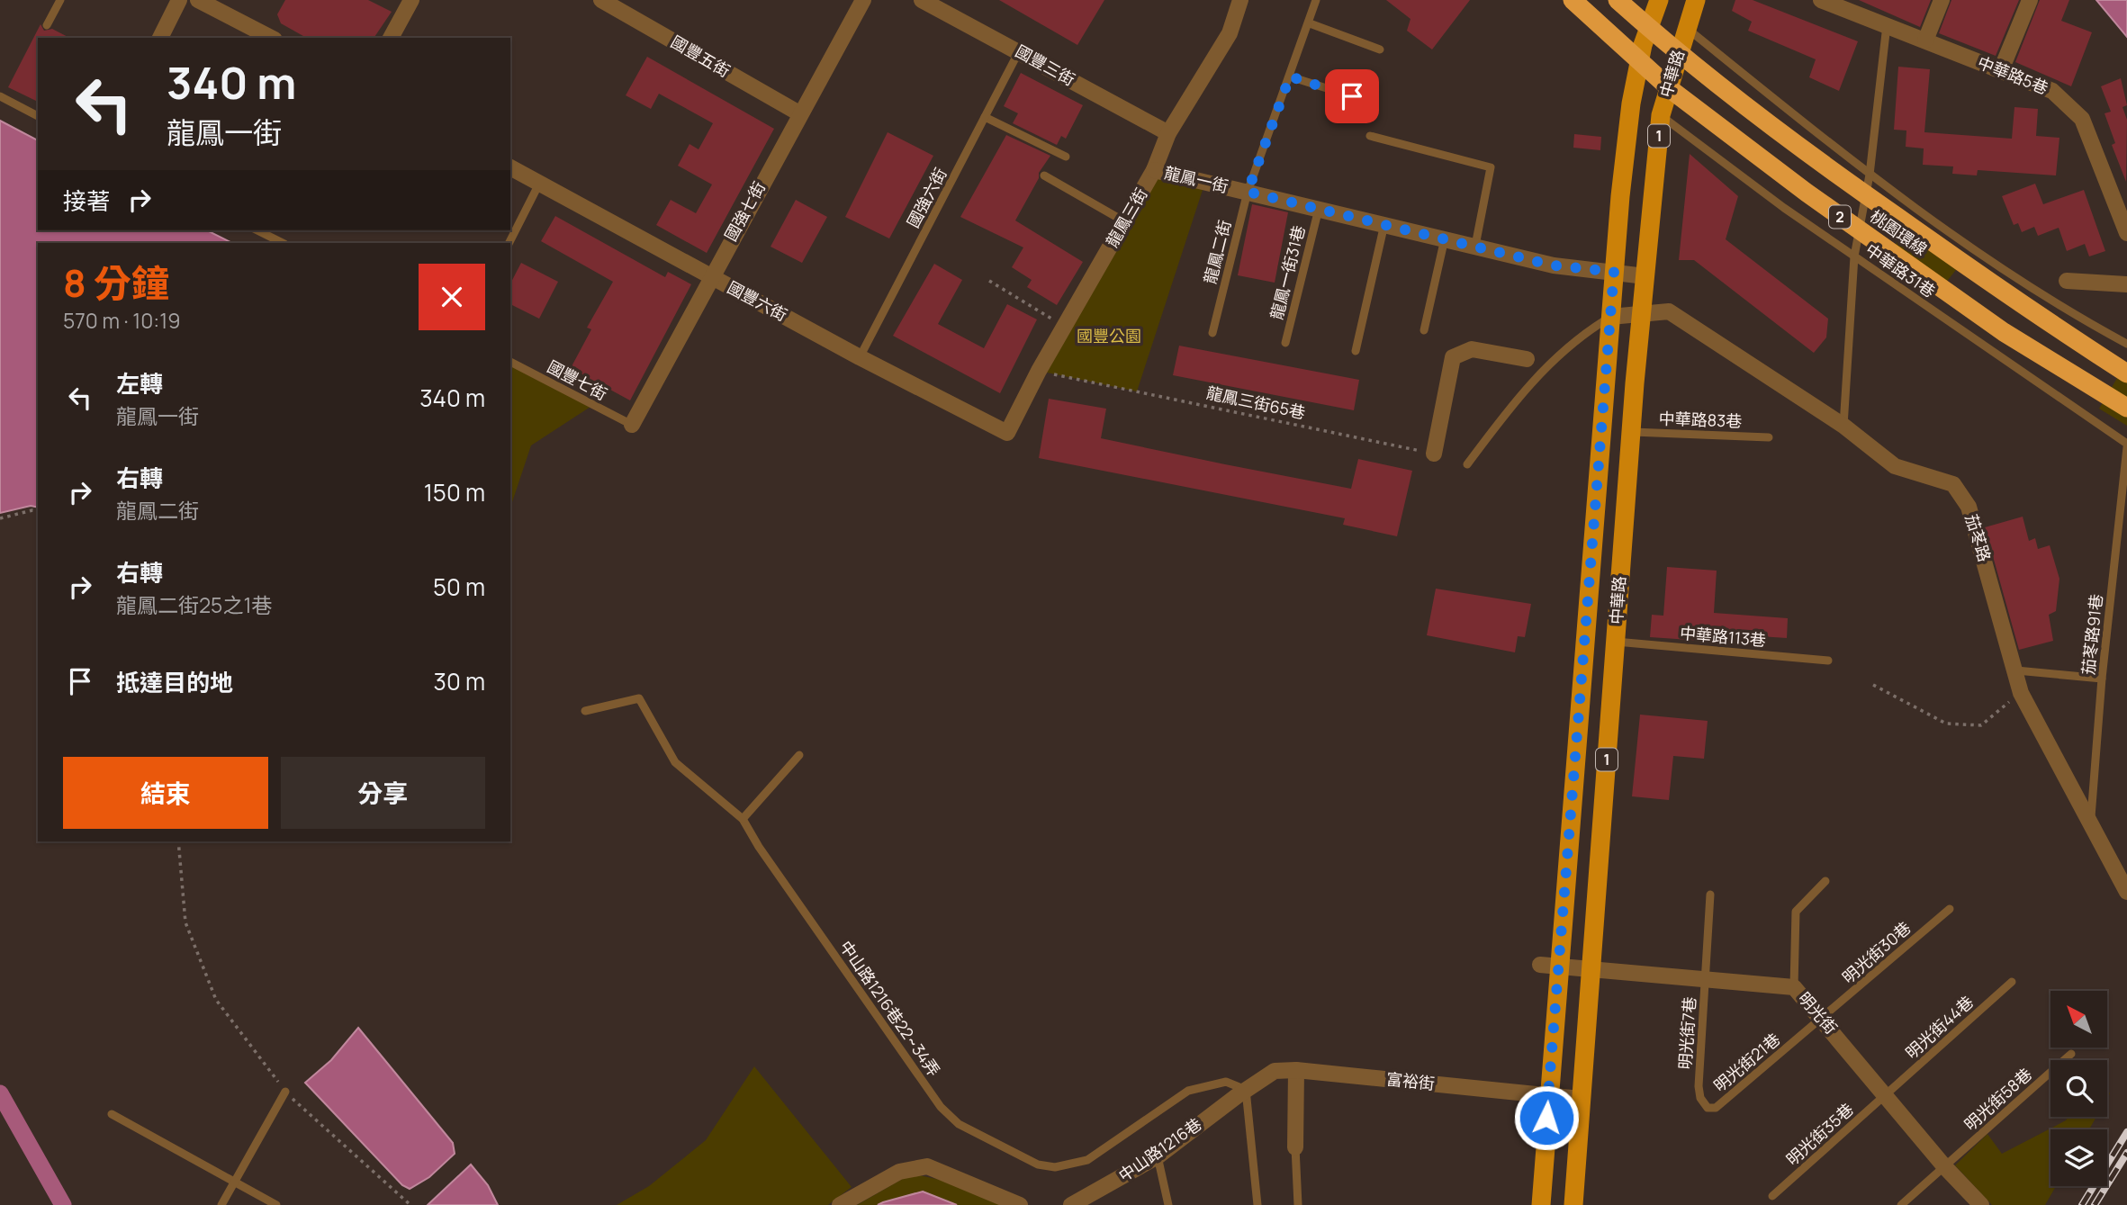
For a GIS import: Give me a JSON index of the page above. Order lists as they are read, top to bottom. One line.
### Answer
{"streets":{"highway":["2","桃園環線"],"main road":["中華路","1"],"street":["國豐五街","國豐三街","中華路5巷","龍鳳一街","國強七街","龍鳳三街","國豐六街","茄苳路","明光街","富裕街","中山路1216巷"],"lane":["國強六街","龍鳳二街","中華路31巷","龍鳳一街31巷","國豐七街","中華路83巷","茄苳路91巷","中華路113巷","明光街30巷","中山路1216巷22~34弄","明光街44巷","明光街7巷","明光街21巷","明光街58巷","明光街35巷"],"path":["龍鳳三街65巷"]},"crossings":[["國豐五街","國強七街"],["國豐三街","國強六街"],["國豐三街","龍鳳三街"],["中華路","龍鳳一街"],["中華路","中華路31巷"],["中華路","中華路83巷"],["中華路","茄苳路"],["中華路","中華路113巷"],["中華路","明光街"],["中華路","富裕街"],["龍鳳一街","龍鳳三街"],["龍鳳一街","龍鳳二街"],["龍鳳一街","龍鳳一街31巷"],["國強六街","國豐六街"],["國強七街","國豐六街"],["國強七街","國豐七街"],["龍鳳三街","國豐六街"],["龍鳳三街","龍鳳三街65巷"],["中華路31巷","茄苳路91巷"],["茄苳路","茄苳路91巷"],["明光街30巷","明光街"],["明光街30巷","明光街21巷"],["中山路1216巷22~34弄","富裕街"],["中山路1216巷22~34弄","中山路1216巷"],["明光街","明光街44巷"],["明光街","明光街7巷"],["明光街","明光街21巷"],["明光街","明光街58巷"],["明光街","明光街35巷"],["明光街44巷","明光街35巷"],["明光街7巷","明光街21巷"],["富裕街","中山路1216巷"]],"parks":["國豐公園"],"north":"top left","page":{"turn":["340 m","龍鳳一街"],"then":"接著","heading":["8 分鐘","570 m · 10:19"],"list":[{"name":"左轉","note":"龍鳳一街","value":"340 m"},{"name":"右轉","note":"龍鳳二街","value":"150 m"},{"name":"右轉","note":"龍鳳二街25之1巷","value":"50 m"},{"name":"抵達目的地","value":"30 m"}],"buttons":["結束","分享"]}}
